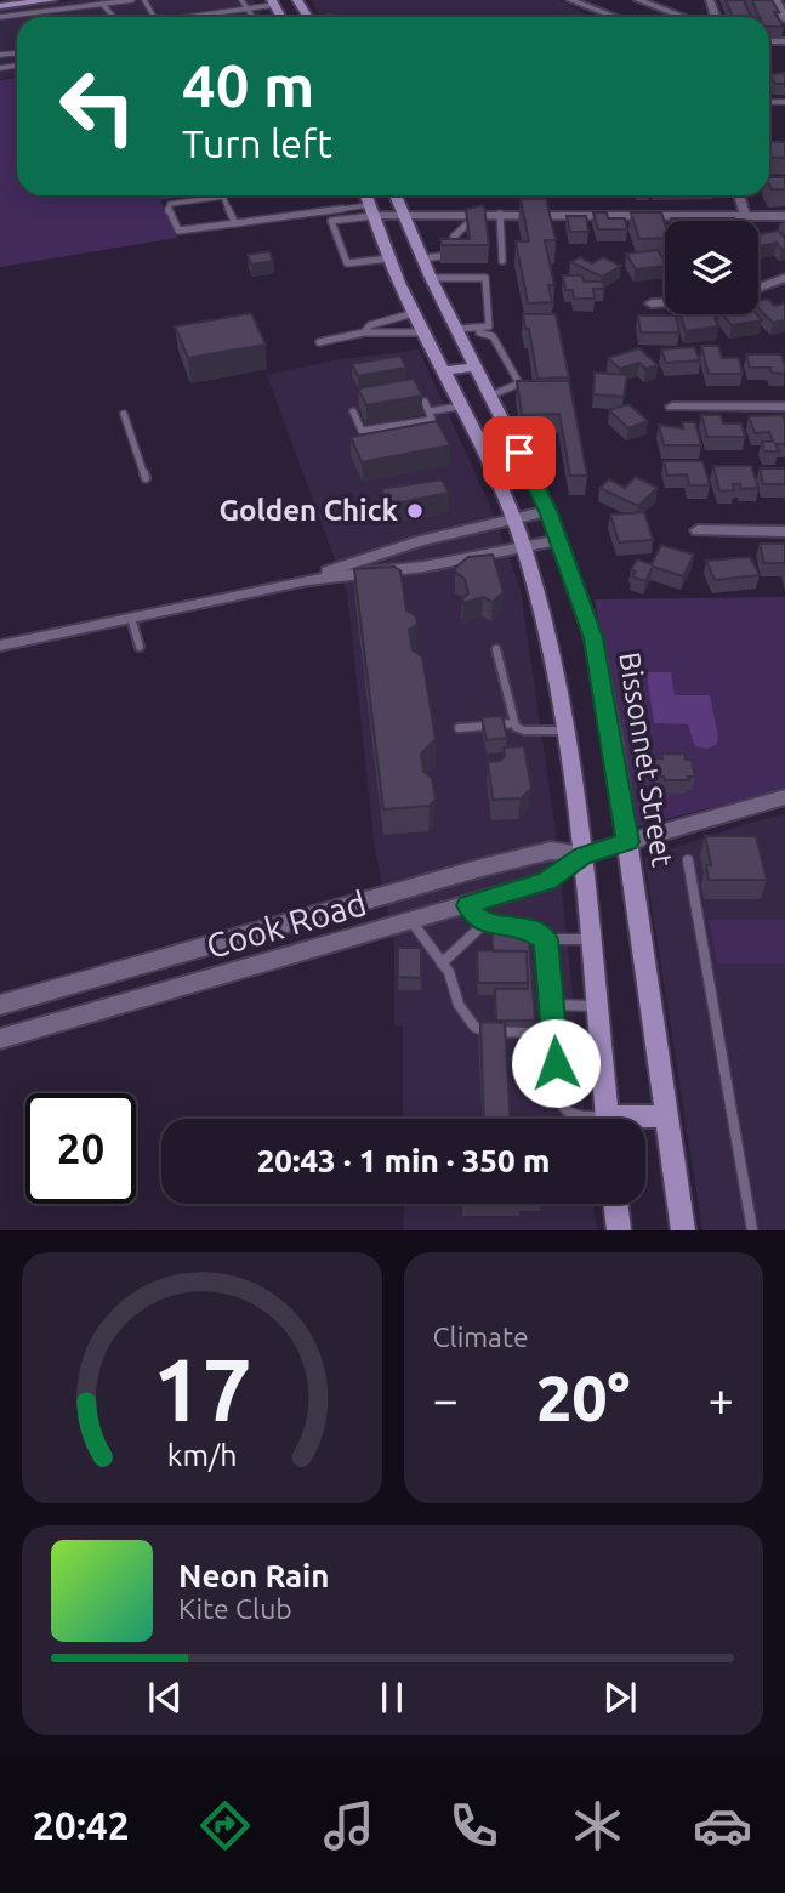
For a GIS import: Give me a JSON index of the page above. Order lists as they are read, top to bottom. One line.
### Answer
{"streets":{"main road":["Bissonnet Street"],"street":["Cook Road"]},"crossings":[["Bissonnet Street","Cook Road"]],"places":["Golden Chick"],"page":{"turn":["40 m","Turn left"],"limit":"20","trip":"20:43 · 1 min · 350 m","tile":"Climate","heat":["−","20°","+"],"song":["Neon Rain","Kite Club"],"tabs":"20:42","gauge":["17","km/h"]}}
